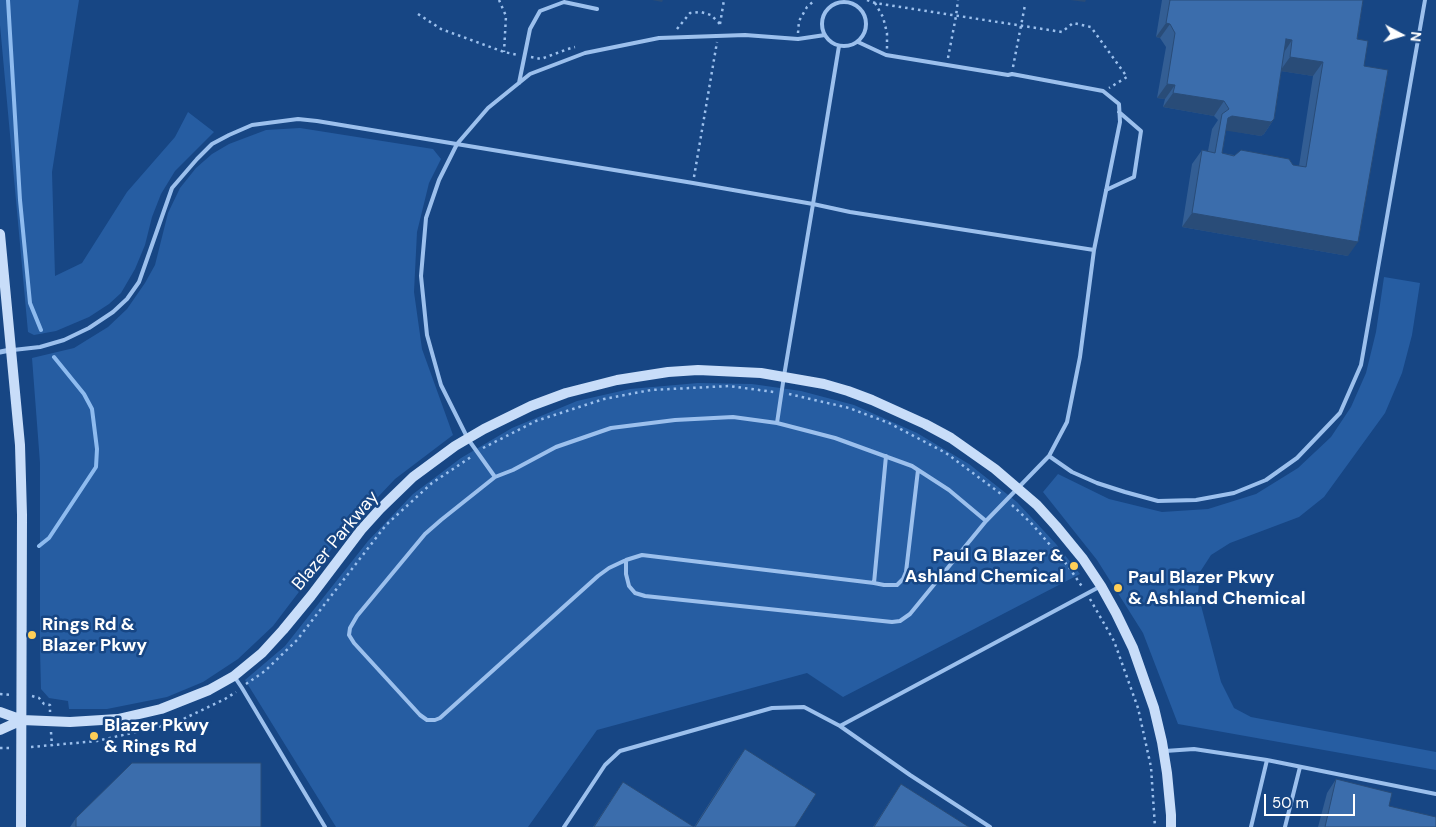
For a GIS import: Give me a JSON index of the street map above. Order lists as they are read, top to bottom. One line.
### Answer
{"streets":{"street":["Blazer Parkway"]},"places":["Paul G Blazer & Ashland Chemical","Paul Blazer Pkwy & Ashland Chemical","Rings Rd & Blazer Pkwy","Blazer Pkwy & Rings Rd"],"scale_bar":"50 m","north":"right"}
